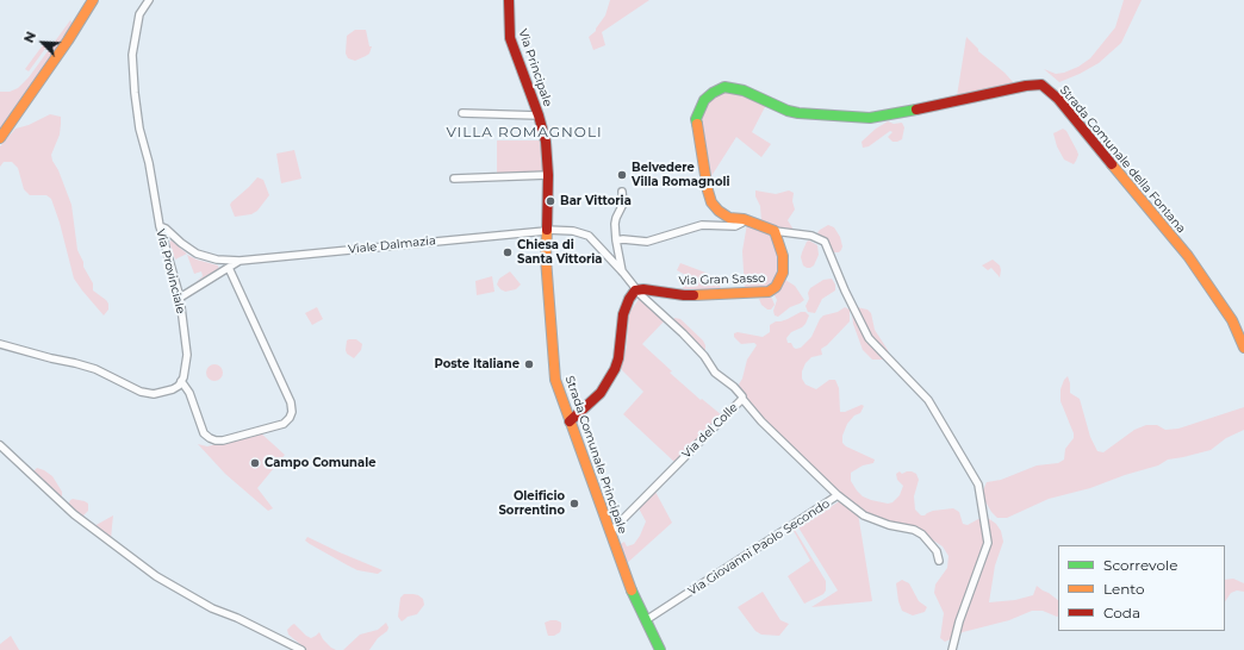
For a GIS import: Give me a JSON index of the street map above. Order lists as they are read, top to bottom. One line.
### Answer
{"streets":{"street":["Via Principale","Strada Comunale della Fontana","Viale Dalmazia","Via Provinciale","Via Gran Sasso","Via del Colle","Strada Comunale Principale","Via Giovanni Paolo Secondo"]},"crossings":[["Via Principale","Viale Dalmazia"],["Via Principale","Strada Comunale Principale"],["Viale Dalmazia","Via Provinciale"],["Viale Dalmazia","Via del Colle"],["Viale Dalmazia","Strada Comunale Principale"],["Via Gran Sasso","Via del Colle"],["Via del Colle","Strada Comunale Principale"],["Strada Comunale Principale","Via Giovanni Paolo Secondo"]],"districts":["VILLA ROMAGNOLI"],"places":["Belvedere Villa Romagnoli","Bar Vittoria","Chiesa di Santa Vittoria","Poste Italiane","Campo Comunale","Oleificio Sorrentino"],"legend":["Scorrevole","Lento","Coda"],"north":"top left"}
